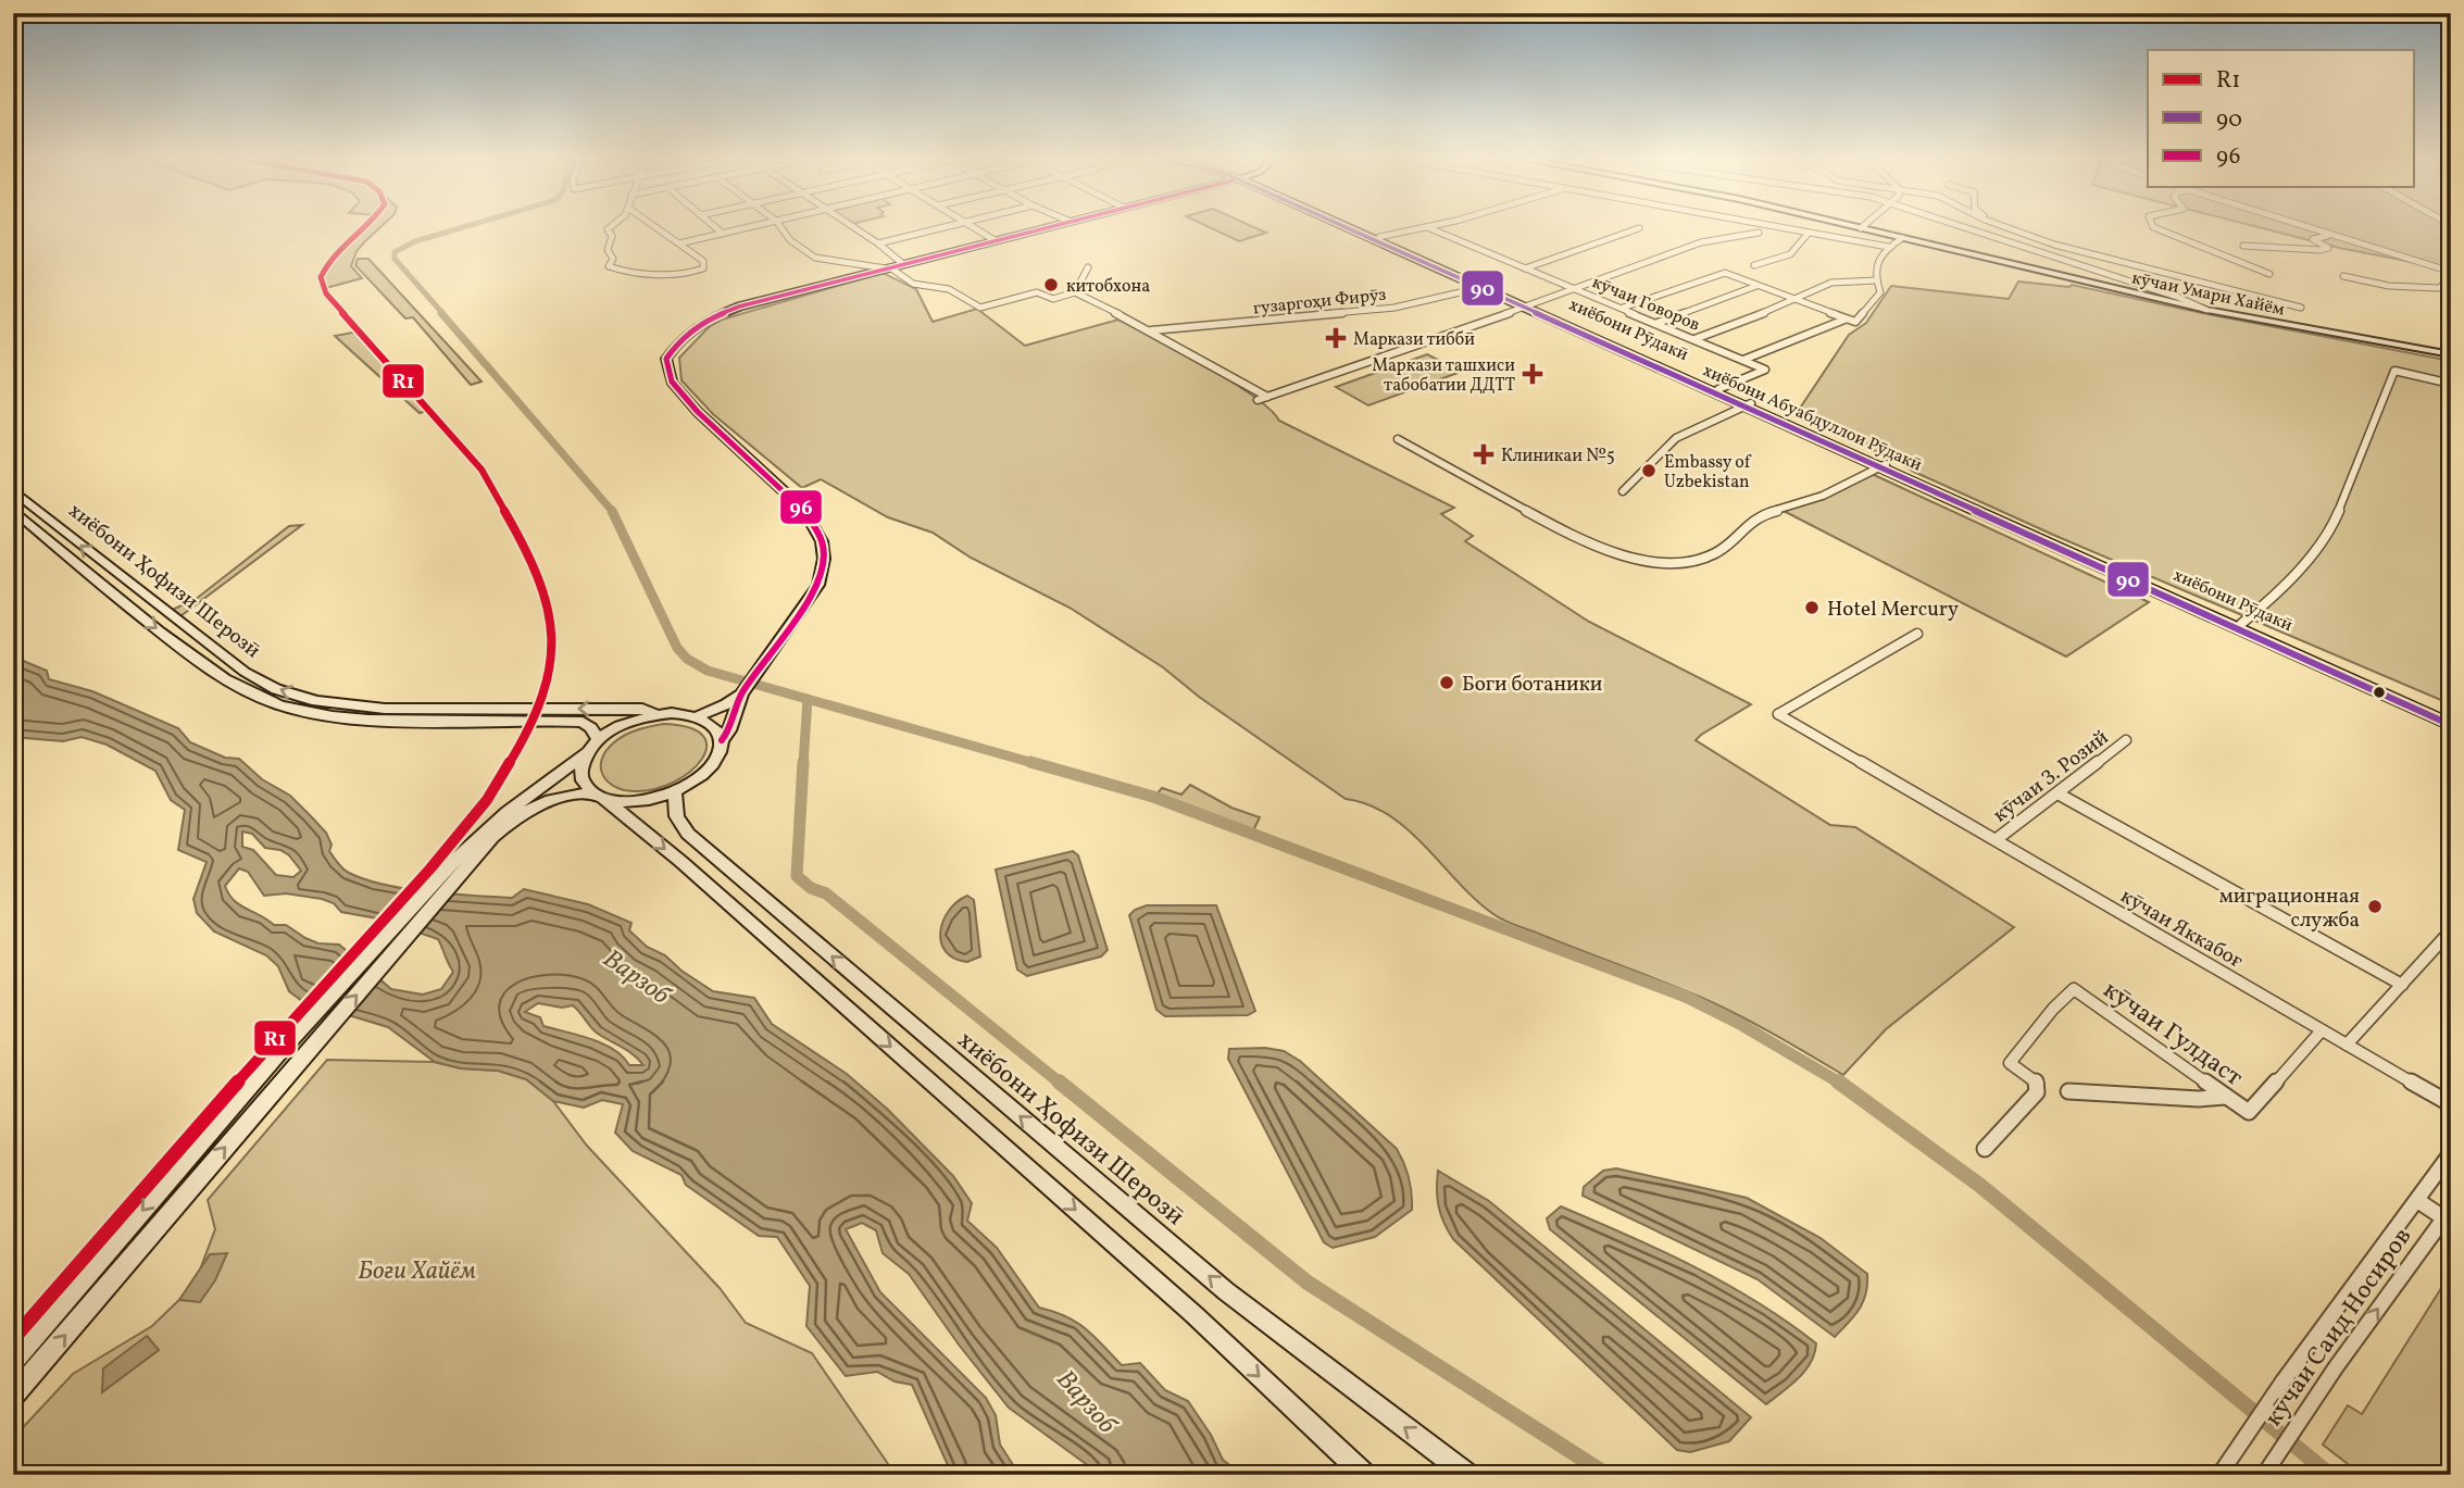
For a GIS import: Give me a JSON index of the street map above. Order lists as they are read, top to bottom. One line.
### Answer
{"streets":{"highway":["хиёбони Рӯдакӣ","хиёбони Абуабдуллои Рӯдакӣ"],"main road":["кӯчаи Умари Хайём","хиёбони Ҳофизи Шерозӣ"],"street":["гузаргоҳи Фирӯз","кӯчаи Говоров","кӯчаи З. Розий","кӯчаи Яккабоғ","кӯчаи Гулдаст","кӯчаи Саид Носиров"]},"crossings":[["хиёбони Рӯдакӣ","хиёбони Абуабдуллои Рӯдакӣ"],["кӯчаи З. Розий","кӯчаи Яккабоғ"],["кӯчаи Яккабоғ","кӯчаи Гулдаст"]],"water":["Варзоб"],"parks":["Боғи Хайём"],"places":{"other":["китобхона","Embassy of Uzbekistan","Hotel Mercury","Боги ботаники","миграционная служба"],"health":["Маркази тиббӣ","Маркази ташхиси табобатии ДДТТ","Клиникаи №5"]},"lines":["transit line R1","transit line 90","transit line 96"],"legend":["R1","90","96"]}
